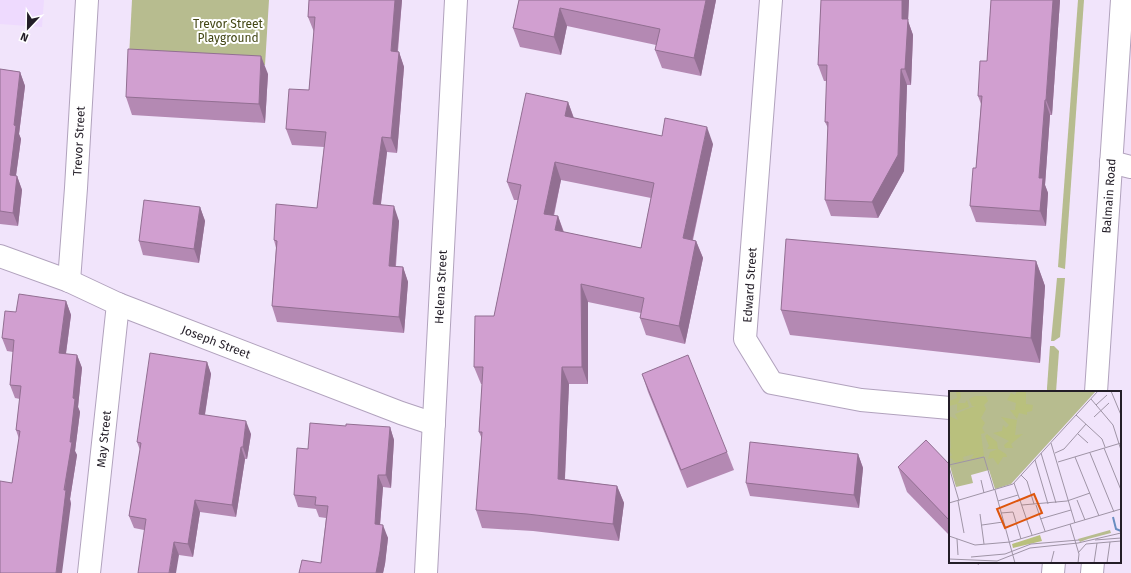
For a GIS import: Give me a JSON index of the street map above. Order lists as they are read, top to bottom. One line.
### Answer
{"streets":{"street":["Trevor Street","Balmain Road","Edward Street","Helena Street","Joseph Street","May Street"]},"crossings":[["Trevor Street","Joseph Street"],["Helena Street","Joseph Street"],["Joseph Street","May Street"]],"parks":["Trevor Street Playground"],"north":"bottom"}
